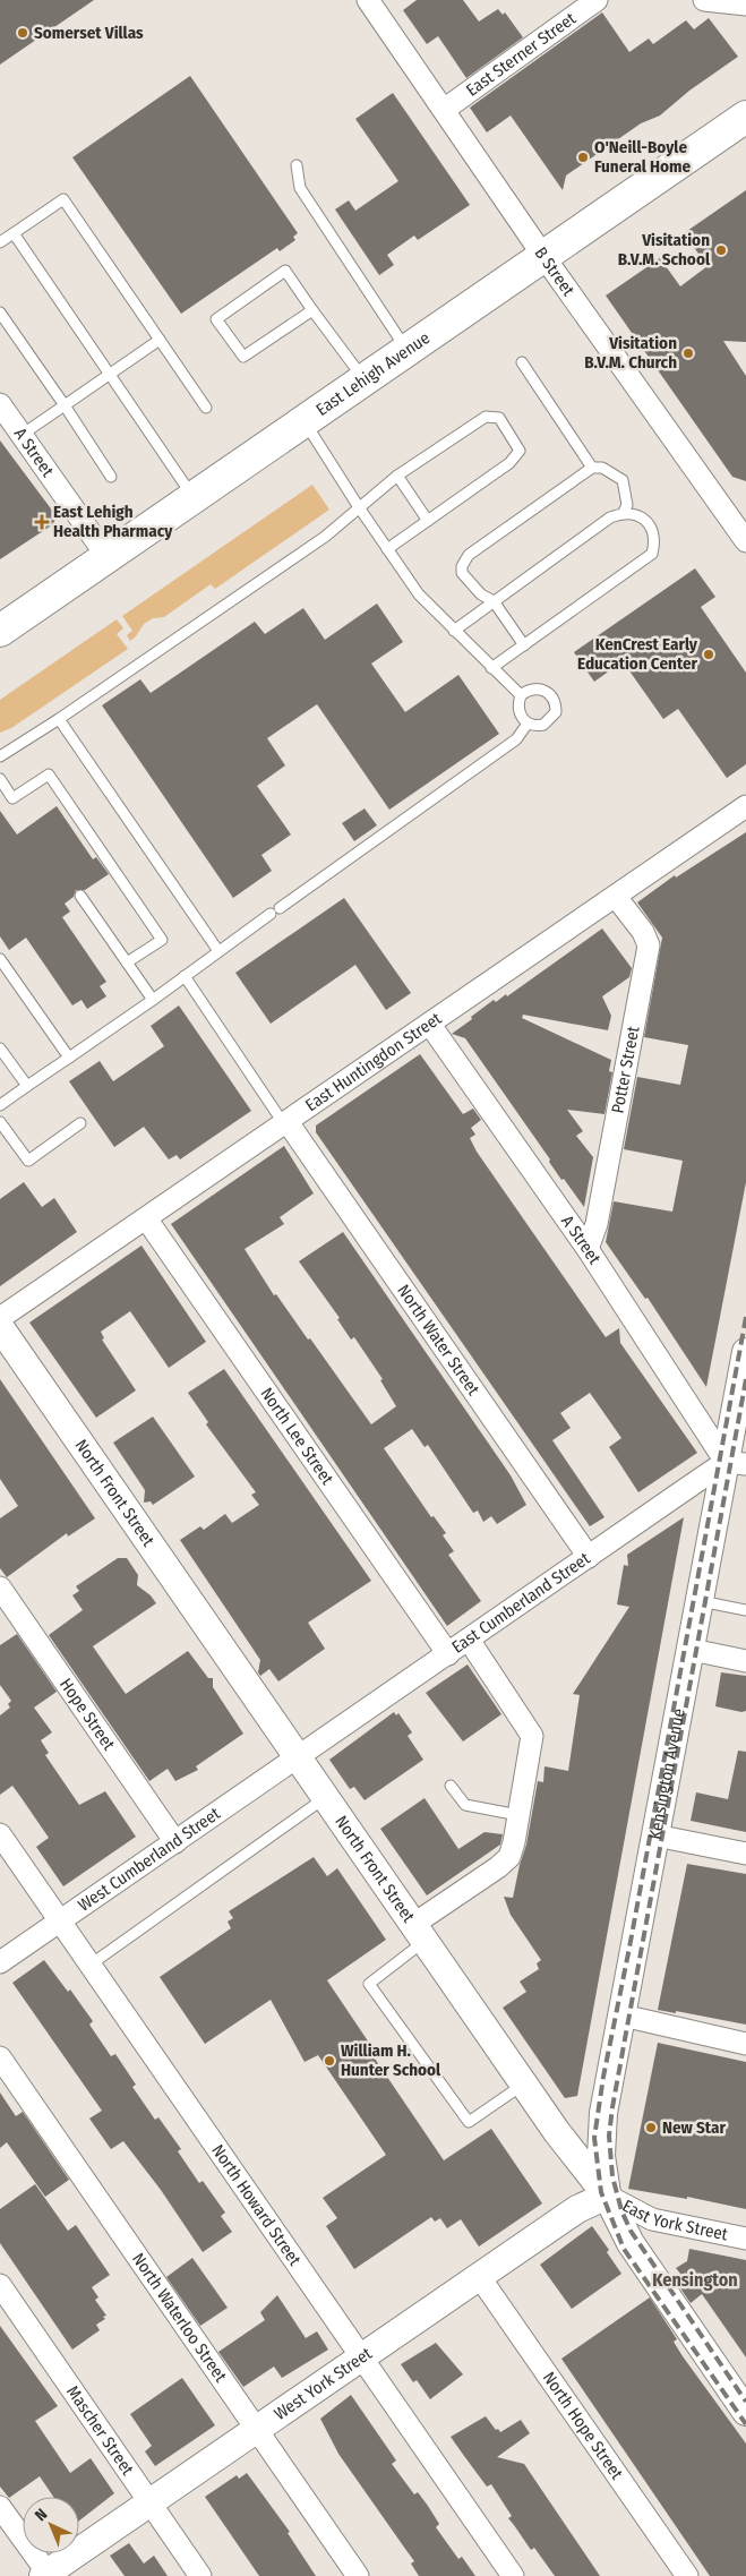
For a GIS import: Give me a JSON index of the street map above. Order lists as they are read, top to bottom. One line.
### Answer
{"streets":{"main road":["East Lehigh Avenue"],"street":["East Sterner Street","B Street","A Street","East Huntingdon Street","Potter Street","North Water Street","North Lee Street","North Front Street","East Cumberland Street","Hope Street","Kensington Avenue","West Cumberland Street","North Howard Street","East York Street","North Waterloo Street","West York Street","North Hope Street","Mascher Street"]},"crossings":[["East Sterner Street","B Street"],["B Street","East Lehigh Avenue"],["East Lehigh Avenue","A Street"],["A Street","East Huntingdon Street"],["A Street","Potter Street"],["A Street","East Cumberland Street"],["A Street","Kensington Avenue"],["East Huntingdon Street","Potter Street"],["East Huntingdon Street","North Water Street"],["East Huntingdon Street","North Lee Street"],["North Water Street","East Cumberland Street"],["North Lee Street","East Cumberland Street"],["North Front Street","East Cumberland Street"],["North Front Street","Kensington Avenue"],["North Front Street","West Cumberland Street"],["North Front Street","East York Street"],["North Front Street","West York Street"],["East Cumberland Street","Kensington Avenue"],["East Cumberland Street","West Cumberland Street"],["Hope Street","West Cumberland Street"],["Kensington Avenue","East York Street"],["Kensington Avenue","West York Street"],["West Cumberland Street","North Howard Street"],["North Howard Street","West York Street"],["East York Street","West York Street"],["North Waterloo Street","West York Street"],["West York Street","North Hope Street"],["West York Street","Mascher Street"]],"districts":["Kensington"],"places":{"other":["Somerset Villas","O'Neill-Boyle Funeral Home","Visitation B.V.M. School","Visitation B.V.M. Church","KenCrest Early Education Center","William H. Hunter School","New Star"],"health":["East Lehigh Health Pharmacy"]},"north":"top left"}
